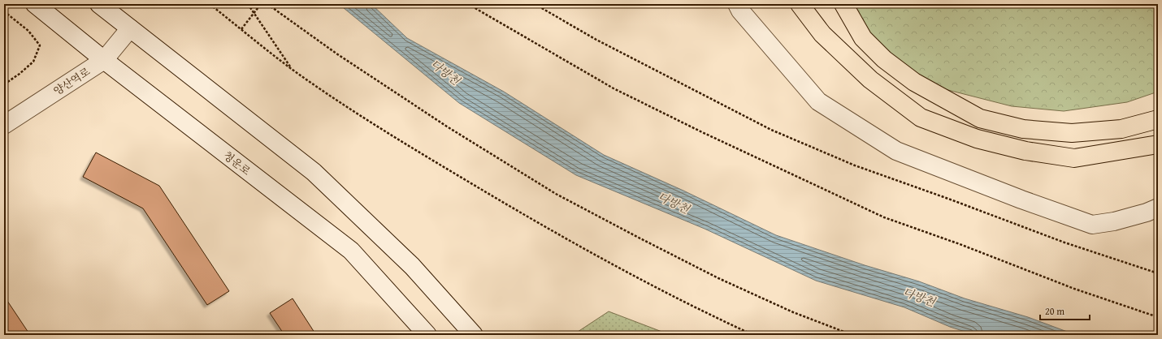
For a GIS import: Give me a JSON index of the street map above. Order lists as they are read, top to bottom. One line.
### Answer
{"streets":{"main road":["양산역로","청운로"]},"crossings":[["양산역로","청운로"]],"water":["다방천"],"scale_bar":"20 m"}
